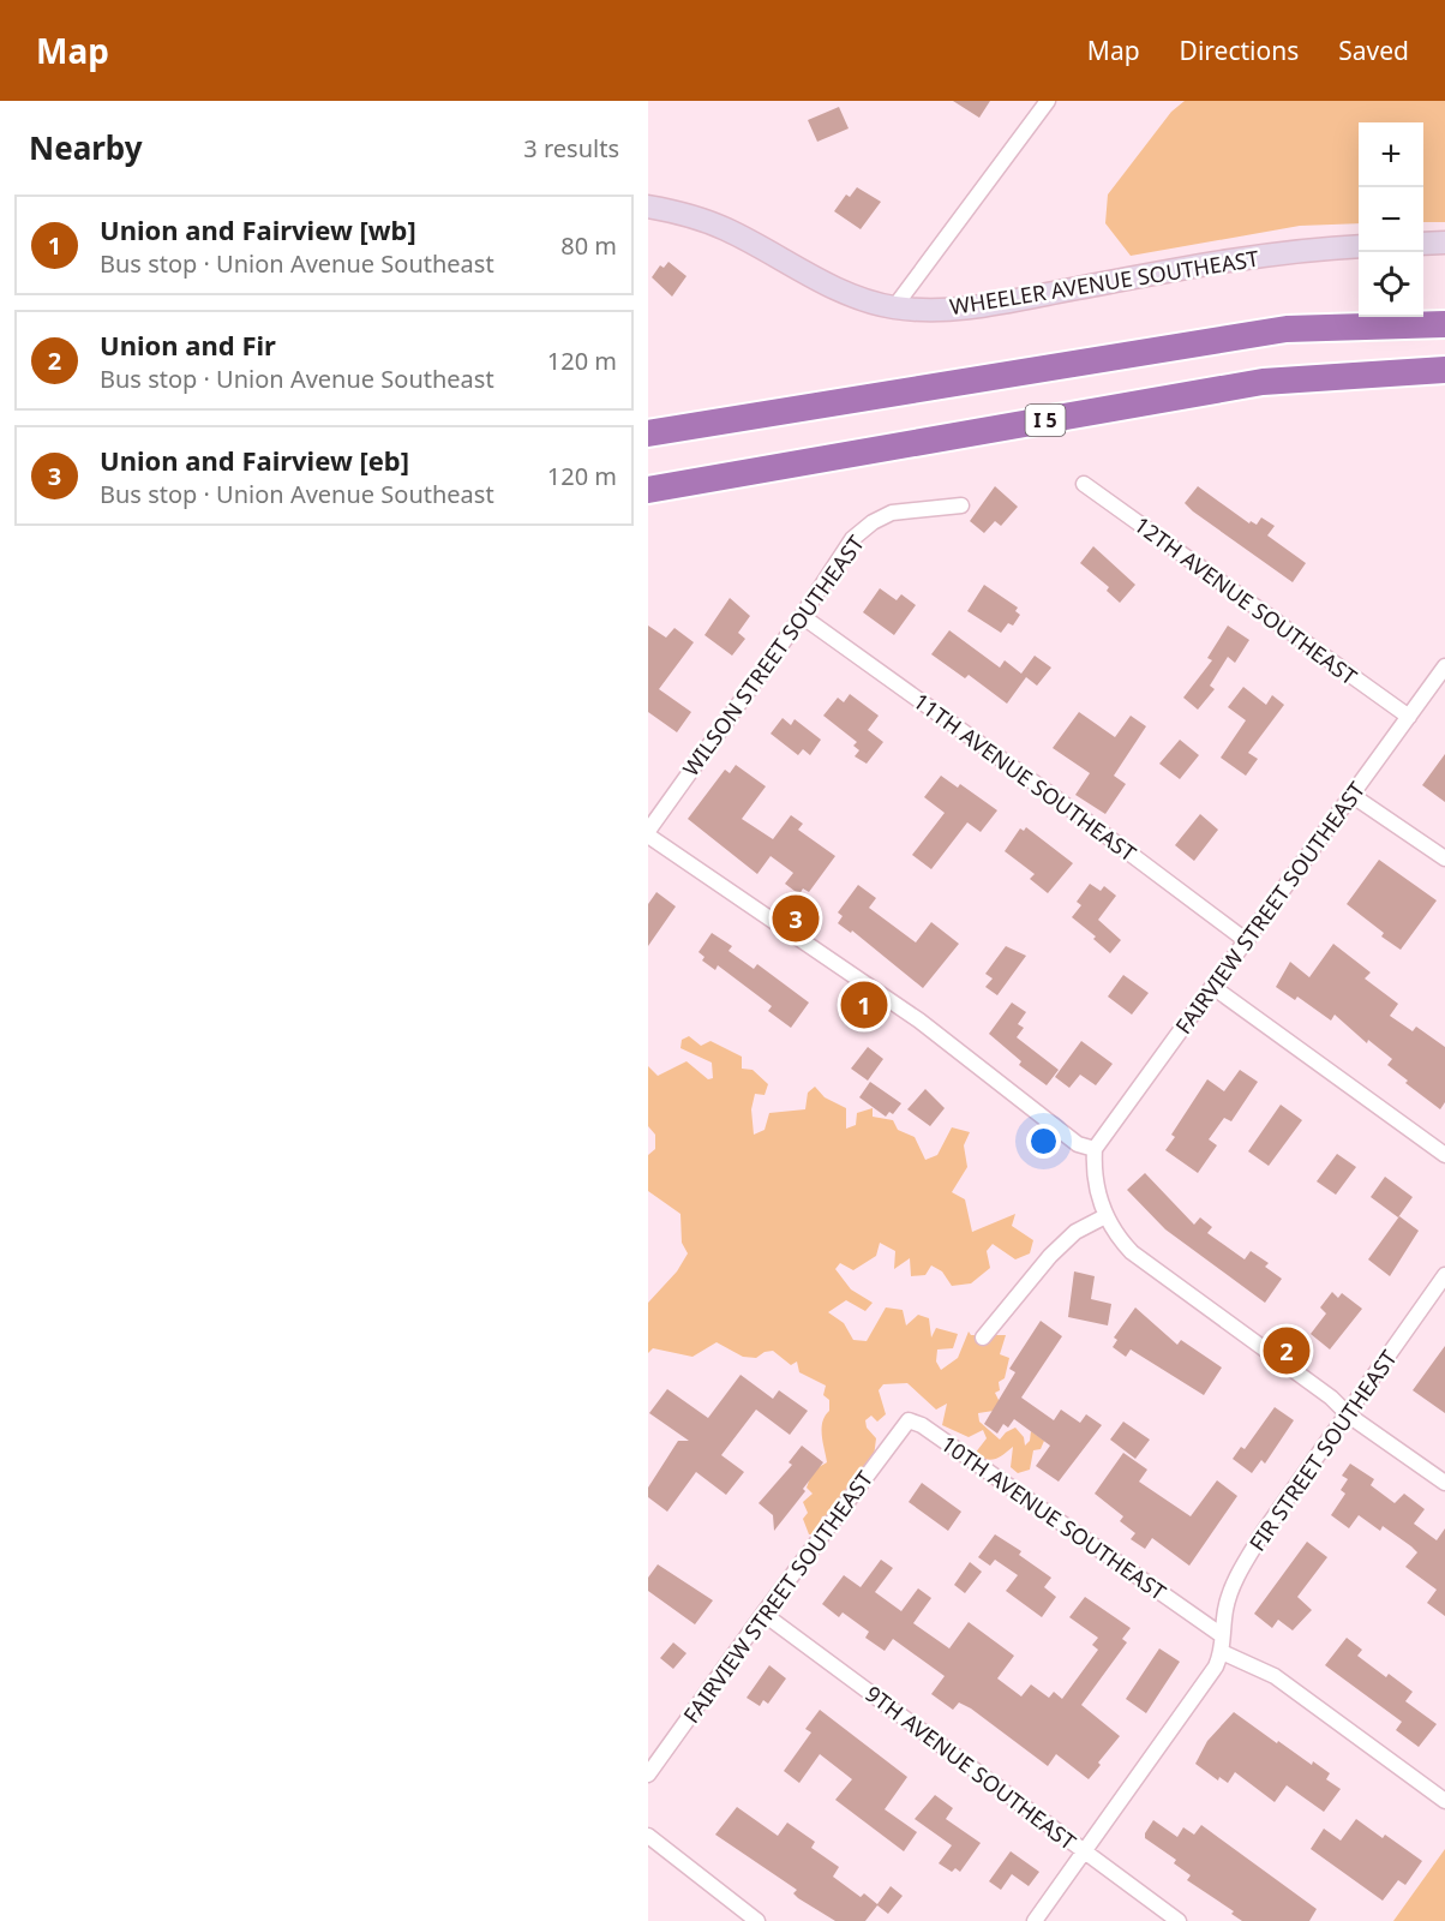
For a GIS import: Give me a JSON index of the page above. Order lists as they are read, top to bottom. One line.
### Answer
{"streets":{"highway":["I 5"],"street":["WHEELER AVENUE SOUTHEAST","12TH AVENUE SOUTHEAST","WILSON STREET SOUTHEAST","11TH AVENUE SOUTHEAST","FAIRVIEW STREET SOUTHEAST","FIR STREET SOUTHEAST","10TH AVENUE SOUTHEAST","9TH AVENUE SOUTHEAST"]},"crossings":[["12TH AVENUE SOUTHEAST","FAIRVIEW STREET SOUTHEAST"],["WILSON STREET SOUTHEAST","11TH AVENUE SOUTHEAST"],["11TH AVENUE SOUTHEAST","FAIRVIEW STREET SOUTHEAST"],["FAIRVIEW STREET SOUTHEAST","10TH AVENUE SOUTHEAST"],["FAIRVIEW STREET SOUTHEAST","9TH AVENUE SOUTHEAST"],["FIR STREET SOUTHEAST","10TH AVENUE SOUTHEAST"]],"page":{"header":"Map","nav":["Map","Directions","Saved"],"heading":["Nearby","3 results"],"map_buttons":["+","−"],"list":[{"mark":"1","name":"Union and Fairview [wb]","note":"Bus stop · Union Avenue Southeast","value":"80 m"},{"mark":"2","name":"Union and Fir","note":"Bus stop · Union Avenue Southeast","value":"120 m"},{"mark":"3","name":"Union and Fairview [eb]","note":"Bus stop · Union Avenue Southeast","value":"120 m"}],"pins":["3","1","2"]}}
